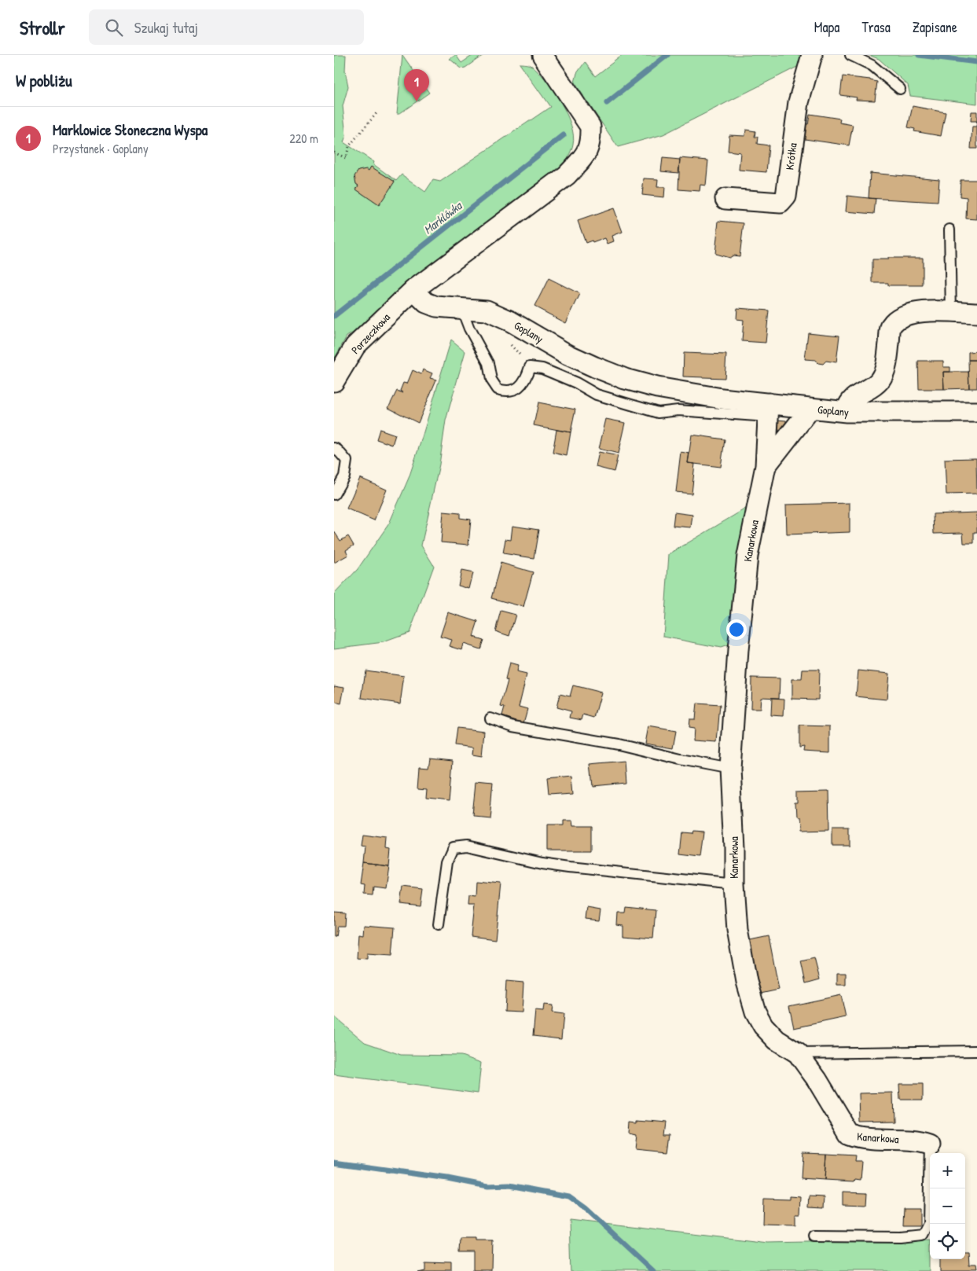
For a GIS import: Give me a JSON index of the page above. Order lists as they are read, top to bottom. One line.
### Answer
{"streets":{"street":["Krótka","Goplany","Porzeczkowa","Kanarkowa"]},"crossings":[["Goplany","Porzeczkowa"],["Goplany","Kanarkowa"]],"water":["Marklówka"],"page":{"header":"Strollr","search":"Szukaj tutaj","nav":["Mapa","Trasa","Zapisane"],"heading":"W pobliżu","pins":"1","list":[{"mark":"1","name":"Marklowice Słoneczna Wyspa","note":"Przystanek · Goplany","value":"220 m"}],"map_buttons":["+","−"]}}
